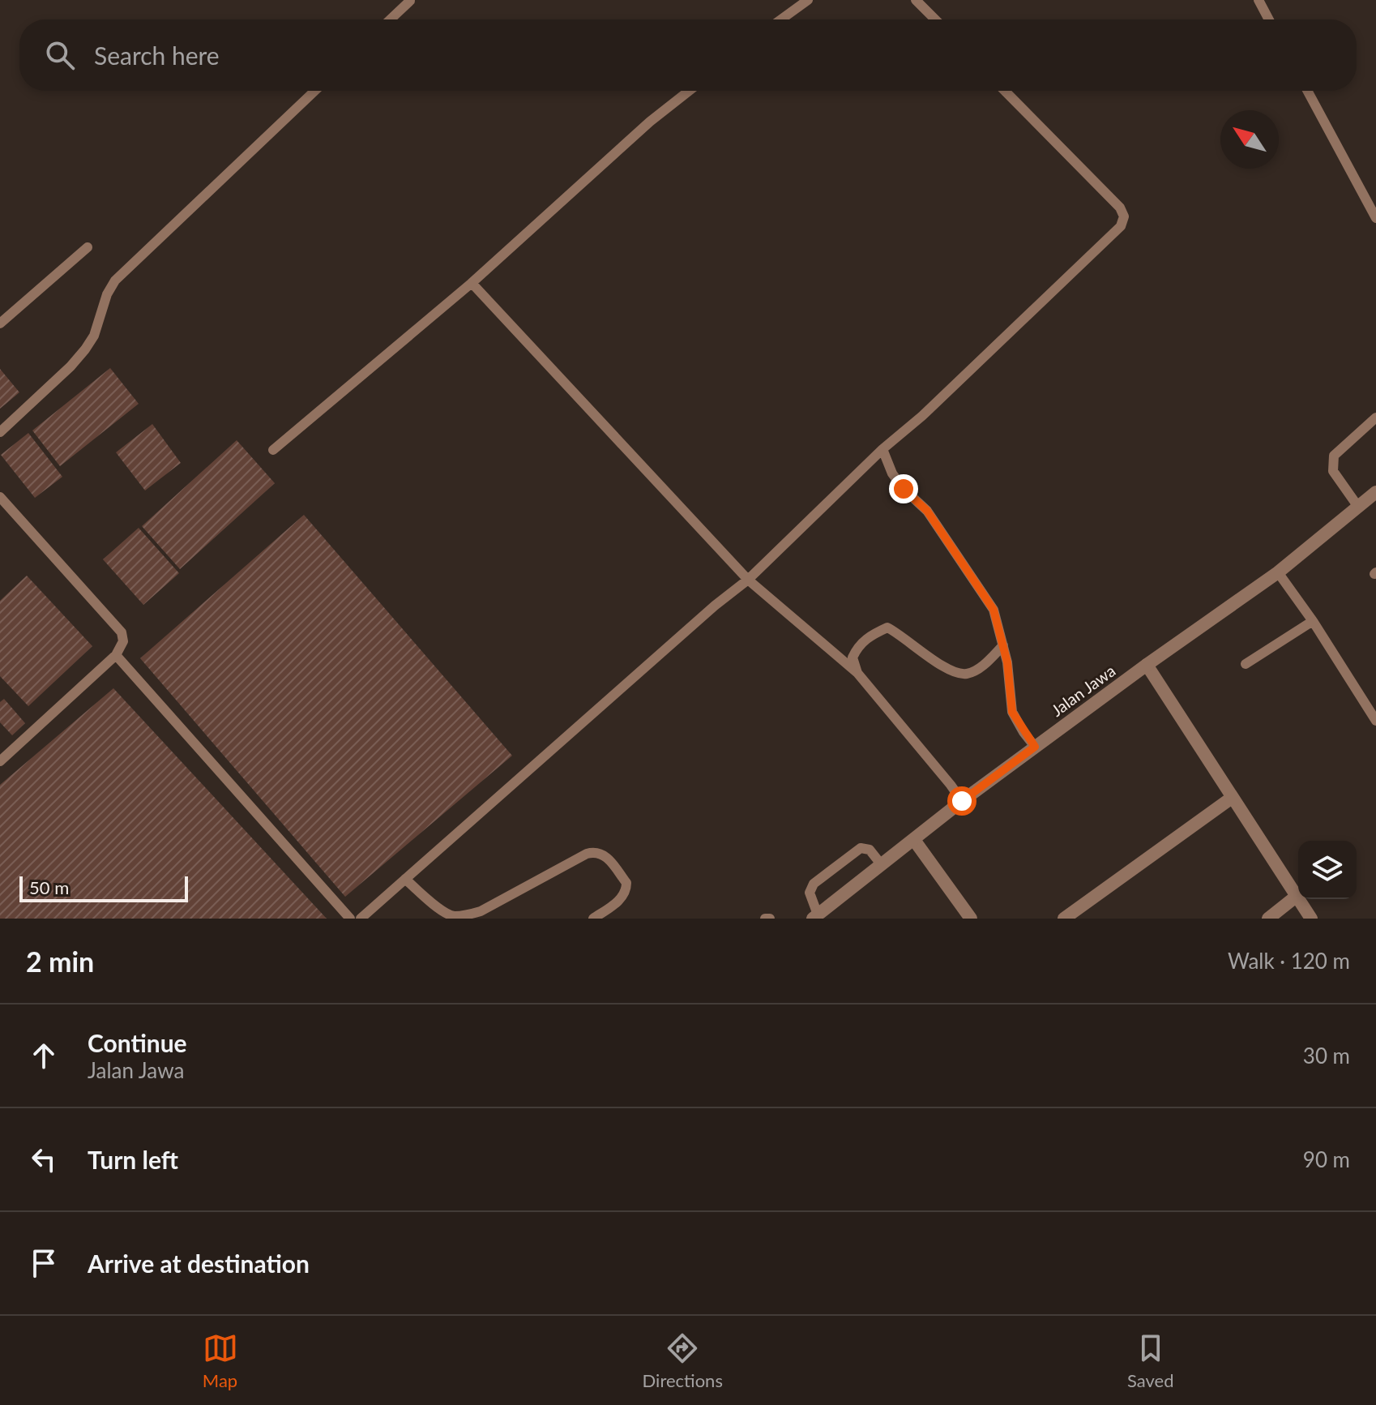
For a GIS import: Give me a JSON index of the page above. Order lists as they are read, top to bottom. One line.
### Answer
{"streets":{"street":["Jalan Jawa"]},"scale_bar":"50 m","north":"top left","page":{"search":"Search here","scale":"50 m","heading":["2 min","Walk · 120 m"],"list":[["Continue","Jalan Jawa","30 m"],["Turn left","90 m"],"Arrive at destination"],"nav":["Map","Directions","Saved"]}}
